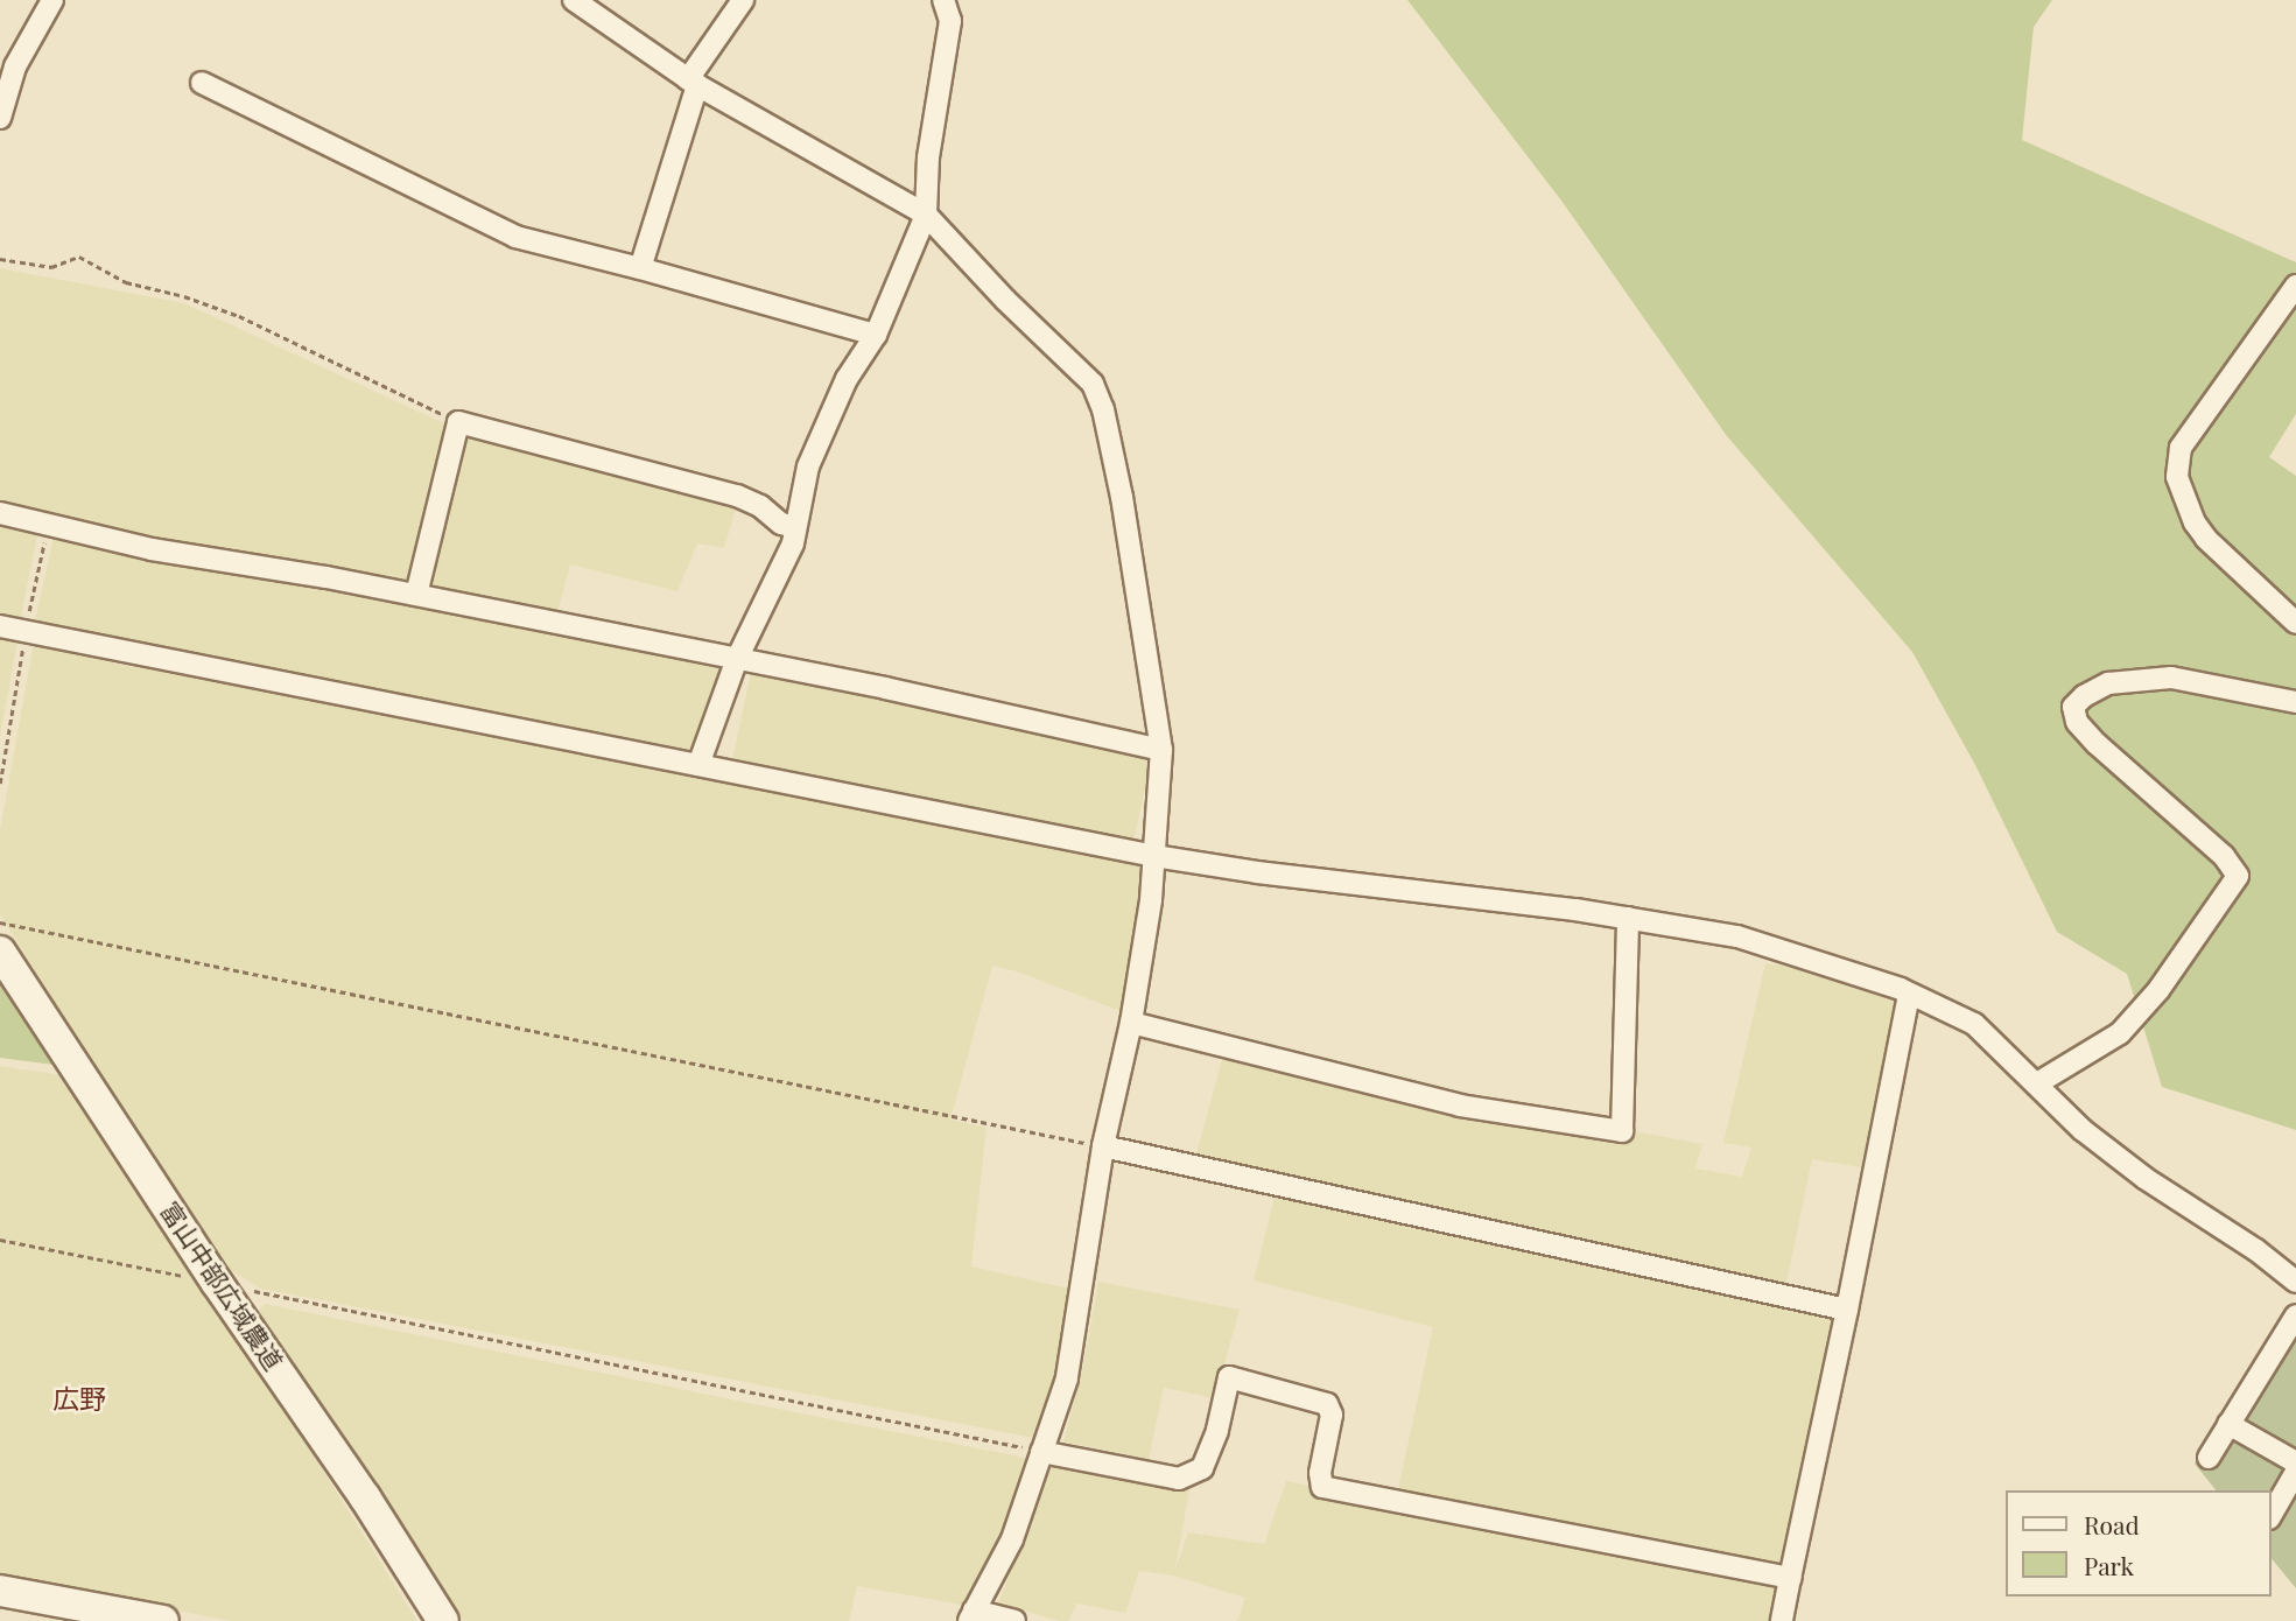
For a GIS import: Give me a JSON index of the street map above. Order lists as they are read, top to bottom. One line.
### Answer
{"streets":{"street":["富山中部広域農道"]},"districts":["広野"],"legend":["Road","Park"]}
